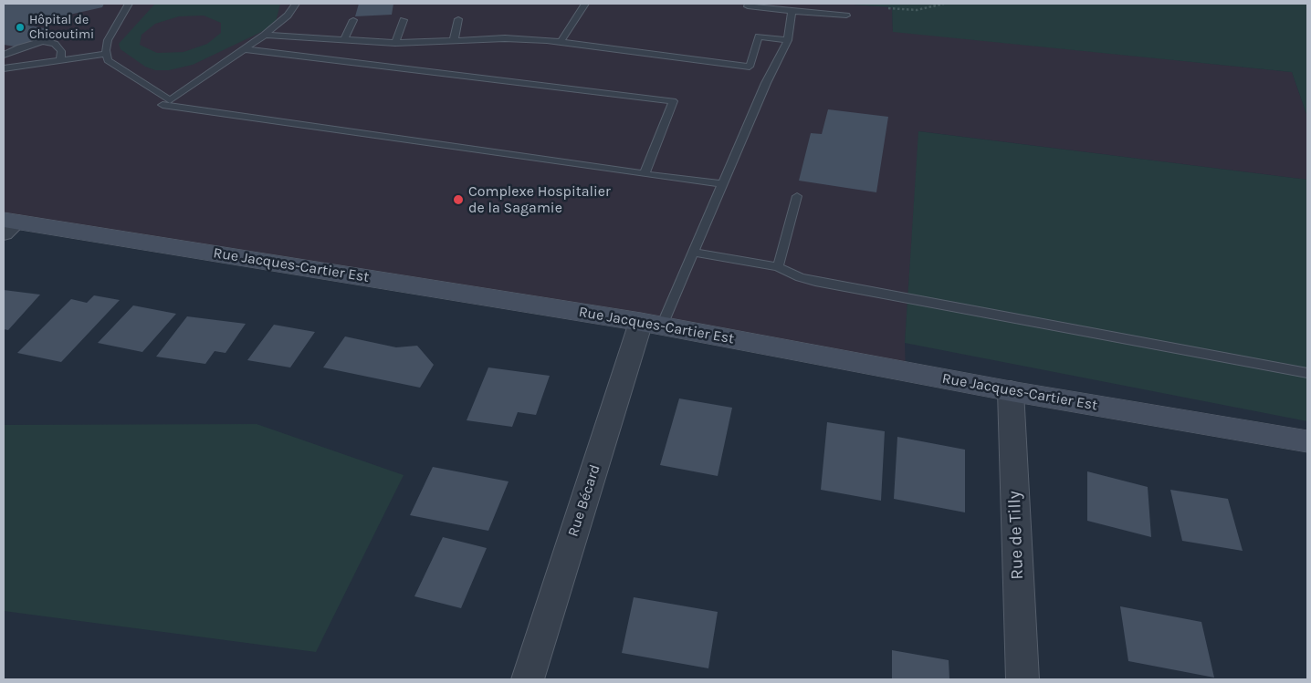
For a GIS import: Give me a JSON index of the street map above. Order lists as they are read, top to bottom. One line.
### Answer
{"streets":{"main road":["Rue Jacques-Cartier Est"],"street":["Rue Bécard","Rue de Tilly"]},"crossings":[["Rue Jacques-Cartier Est","Rue Bécard"],["Rue Jacques-Cartier Est","Rue de Tilly"]],"places":["Hôpital de Chicoutimi","Complexe Hospitalier de la Sagamie"]}
